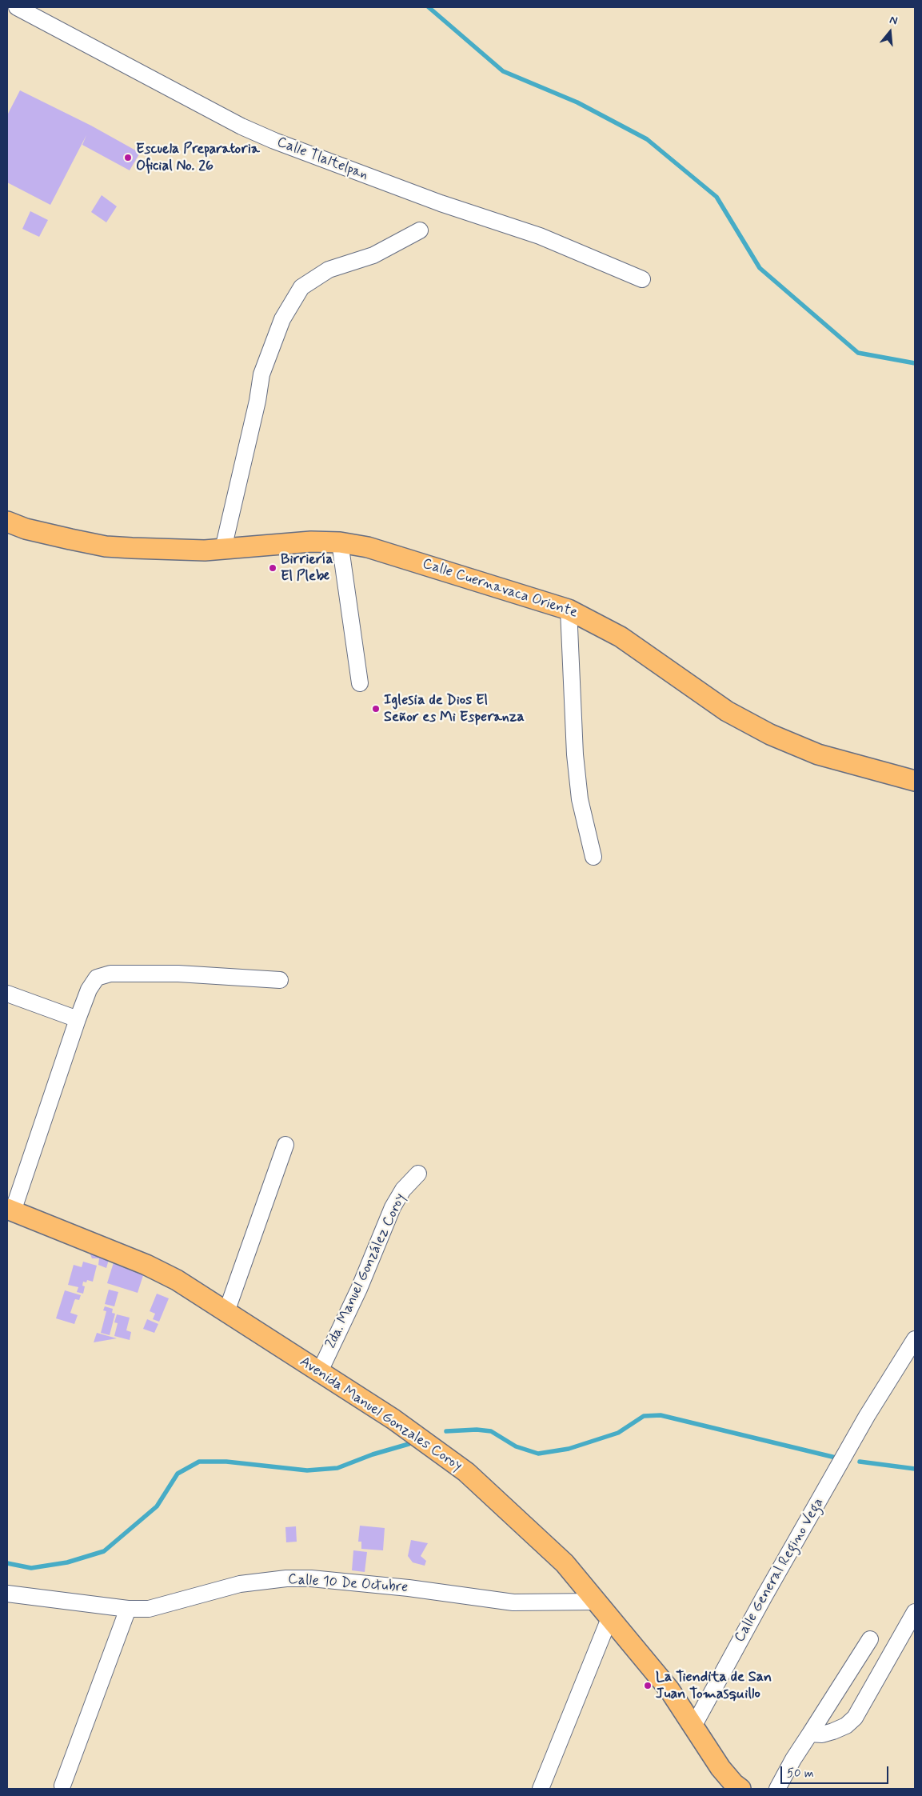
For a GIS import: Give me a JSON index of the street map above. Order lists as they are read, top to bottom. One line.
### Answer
{"streets":{"main road":["Calle Cuernavaca Oriente","Avenida Manuel Gonzales Coroy"],"street":["Calle Tlaltelpan","2da. Manuel González Coroy","Calle General Regino Vega","Calle 10 De Octubre"]},"crossings":[["2da. Manuel González Coroy","Avenida Manuel Gonzales Coroy"],["Avenida Manuel Gonzales Coroy","Calle General Regino Vega"],["Avenida Manuel Gonzales Coroy","Calle 10 De Octubre"]],"places":["Escuela Preparatoria Oficial No. 26","Birriería El Plebe","Iglesia de Dios El Señor es Mi Esperanza","La Tiendita de San Juan Tomasquillo"],"scale_bar":"50 m","north":"top"}
